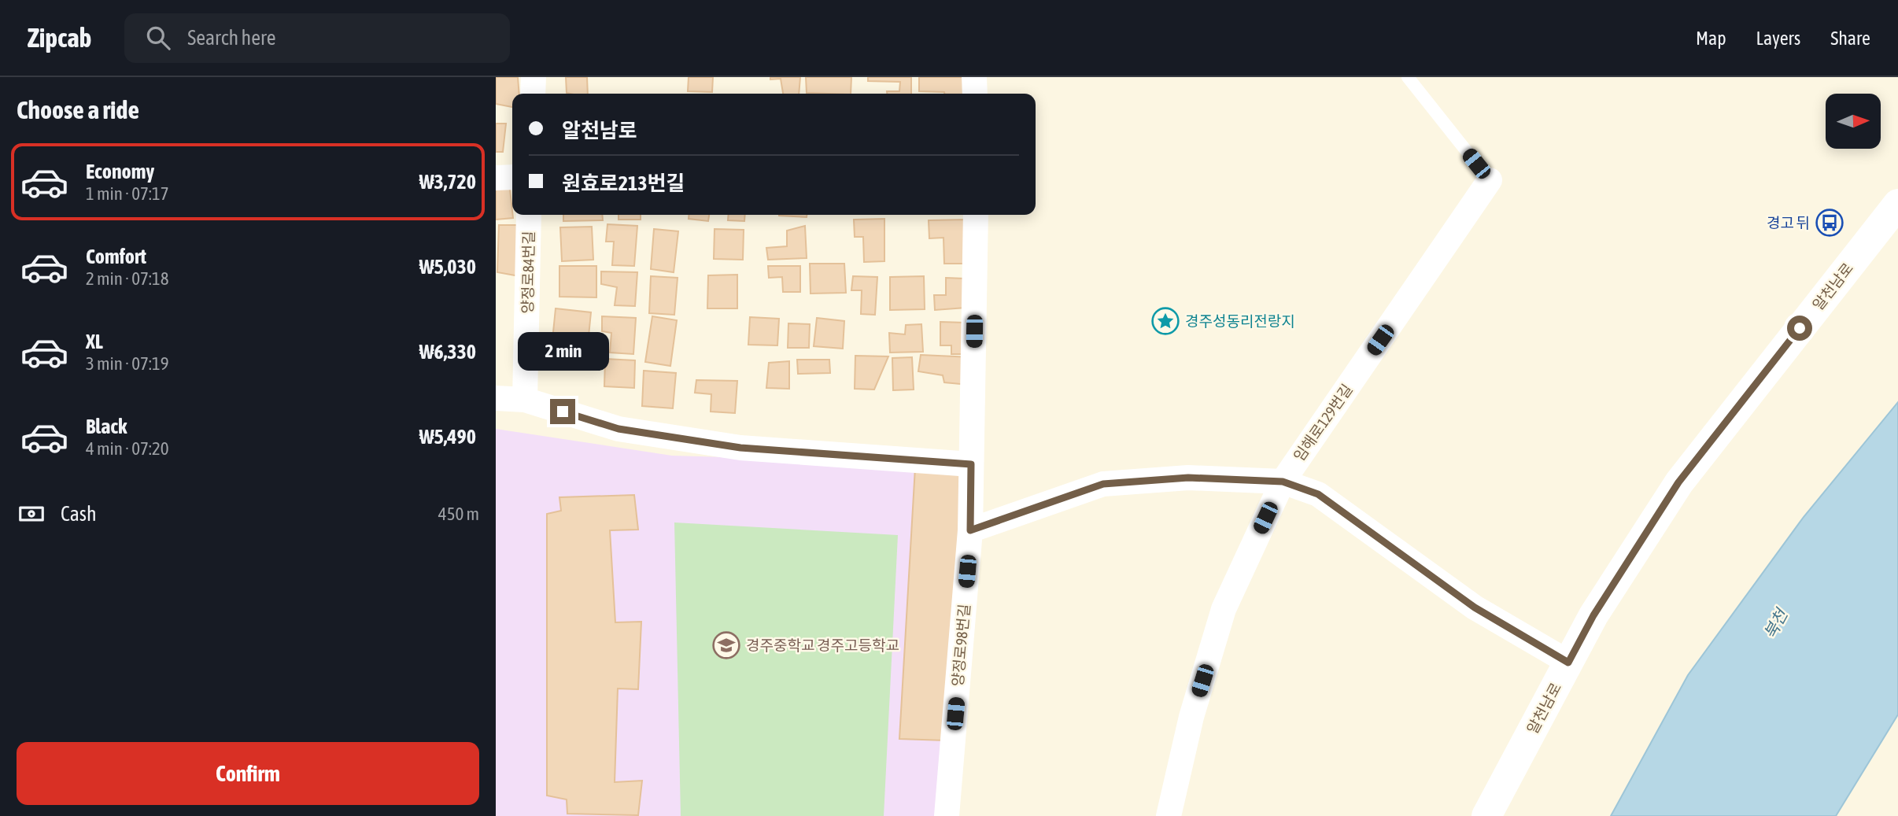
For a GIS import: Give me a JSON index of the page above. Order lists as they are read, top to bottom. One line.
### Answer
{"streets":{"street":["양정로84번길","알천남로","임해로129번길","양정로98번길"]},"water":["북천"],"places":{"bus stop":["경고 뒤"],"place":["경주성동리전랑지"],"school or university":["경주중학교 경주고등학교"]},"north":"right","page":{"header":"Zipcab","search":"Search here","nav":["Map","Layers","Share"],"heading":"Choose a ride","banner":["알천남로","원효로213번길"],"list":[{"name":"Economy","note":"1 min · 07:17","value":"₩3,720"},{"name":"Comfort","note":"2 min · 07:18","value":"₩5,030"},{"name":"XL","note":"3 min · 07:19","value":"₩6,330"},{"name":"Black","note":"4 min · 07:20","value":"₩5,490"}],"bubble":"2 min","pay":["Cash","450 m"],"buttons":"Confirm"}}
